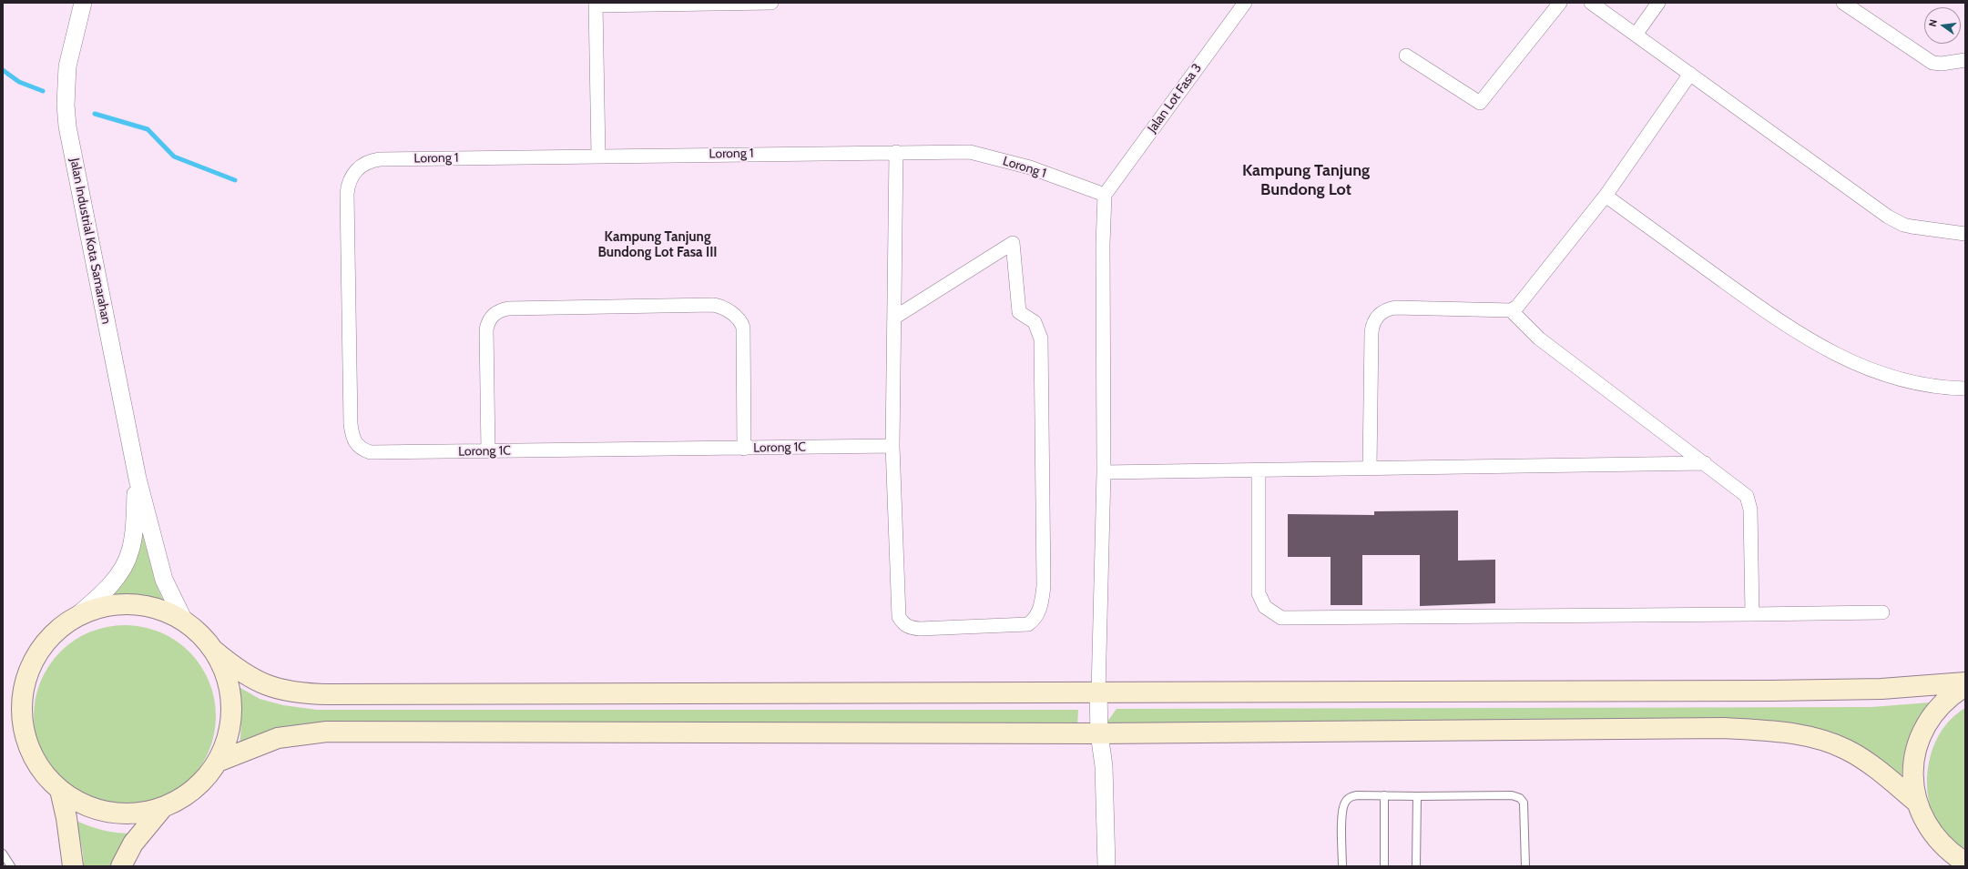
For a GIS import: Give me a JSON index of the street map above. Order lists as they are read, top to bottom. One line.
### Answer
{"streets":{"street":["Jalan Lot Fasa 3","Lorong 1","Jalan Industrial Kota Samarahan","Lorong 1C"]},"crossings":[["Jalan Lot Fasa 3","Lorong 1"],["Lorong 1","Lorong 1C"]],"districts":["Kampung Tanjung Bundong Lot","Kampung Tanjung Bundong Lot Fasa III"],"north":"left"}
